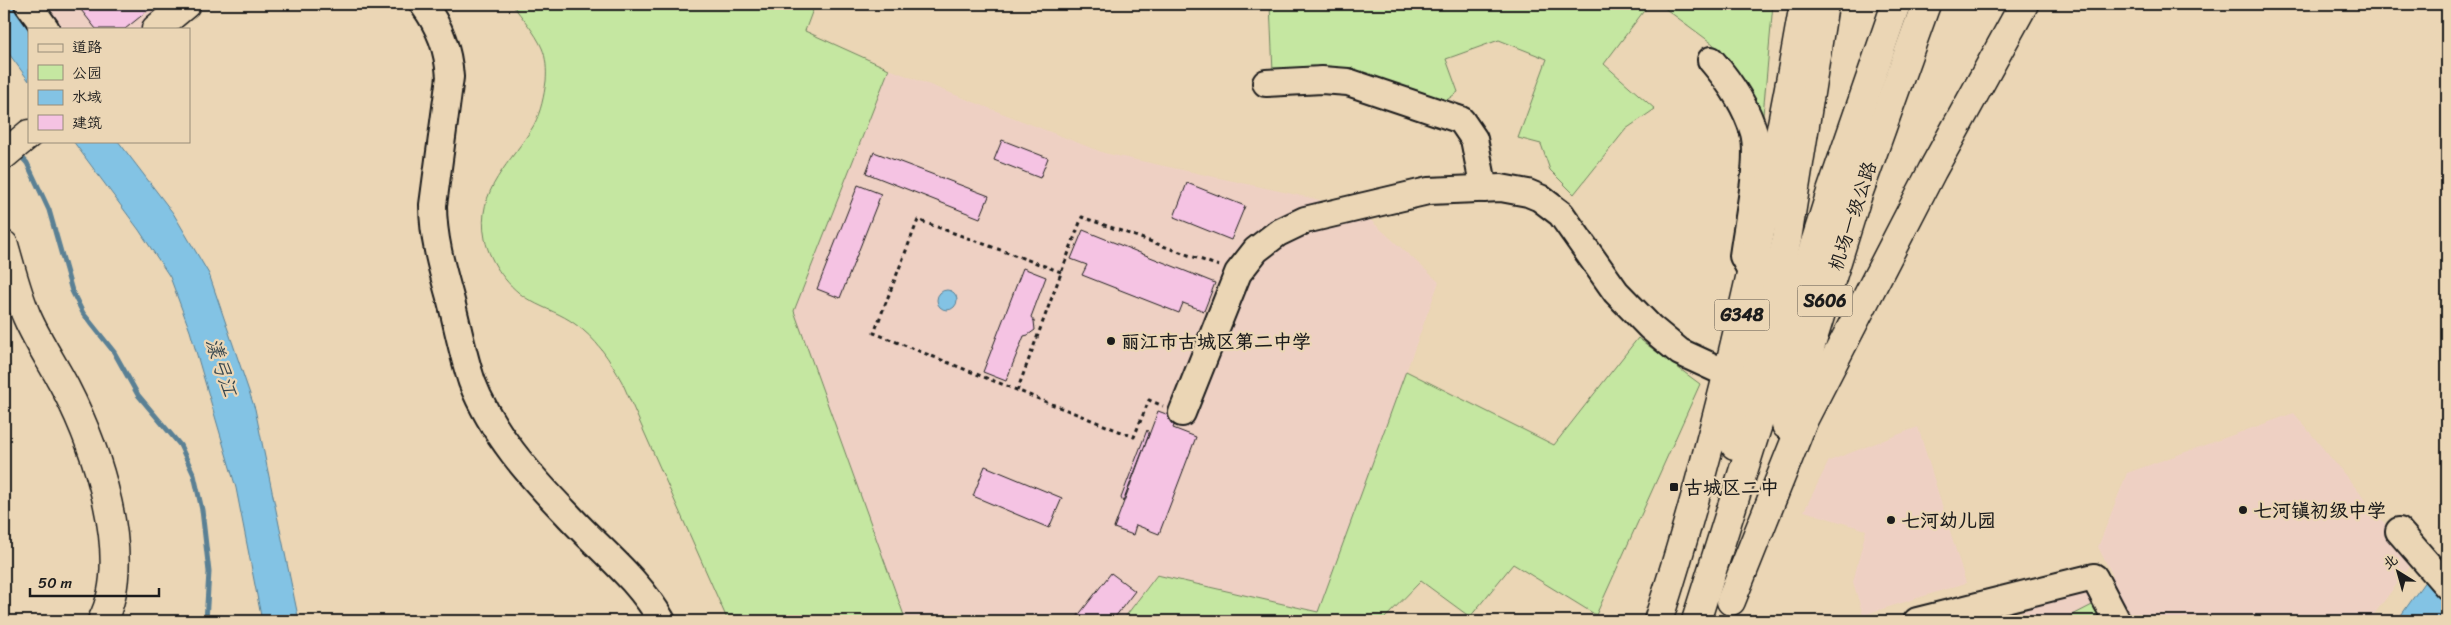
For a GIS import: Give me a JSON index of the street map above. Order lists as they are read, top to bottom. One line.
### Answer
{"streets":{"main road":["机场一级公路","S606","G348"]},"water":["漾弓江"],"places":{"other":["丽江市古城区第二中学","七河镇初级中学","七河幼儿园"],"transit":["古城区二中"]},"legend":["道路","公园","水域","建筑"],"scale_bar":"50 m","north":"top left"}
